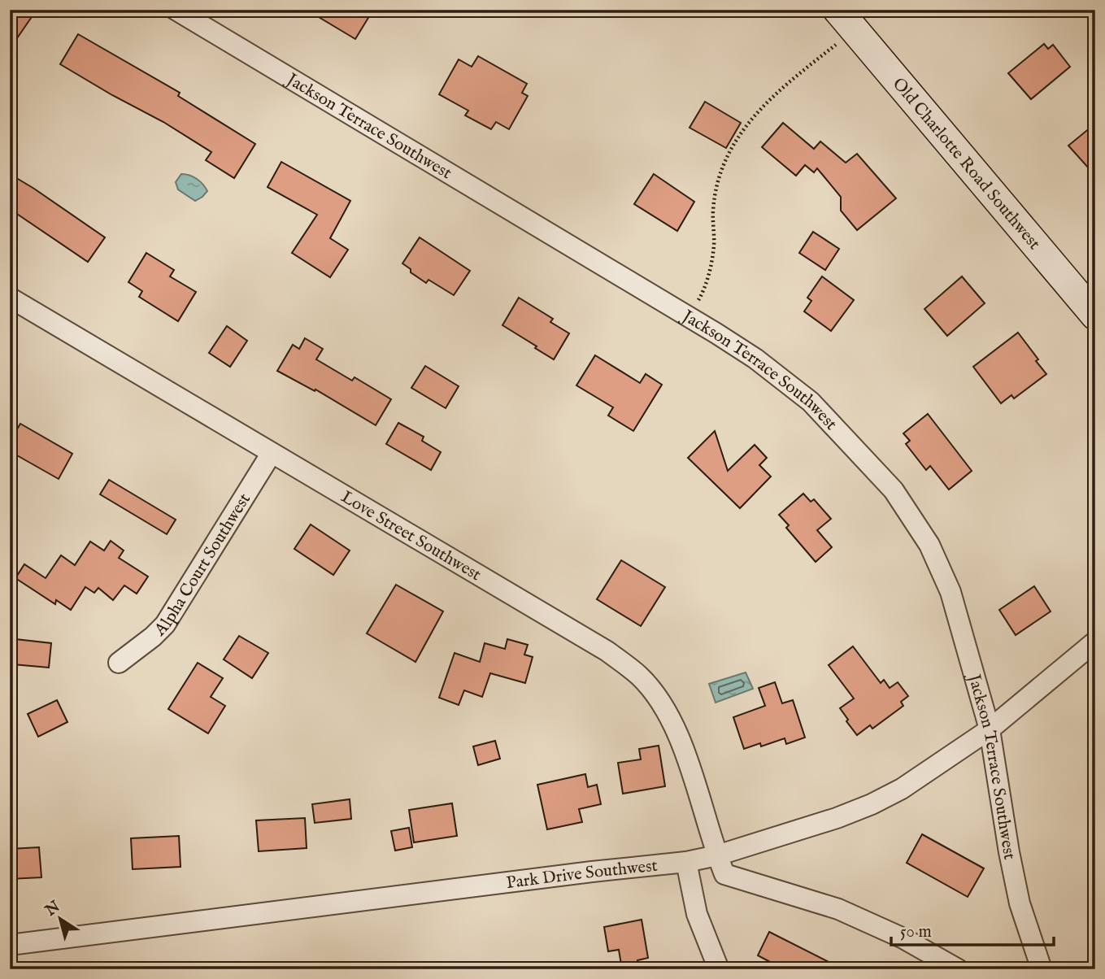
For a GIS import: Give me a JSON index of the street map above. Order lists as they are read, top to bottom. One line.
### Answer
{"streets":{"main road":["Old Charlotte Road Southwest"],"street":["Jackson Terrace Southwest","Love Street Southwest","Alpha Court Southwest","Park Drive Southwest"]},"crossings":[["Jackson Terrace Southwest","Park Drive Southwest"],["Love Street Southwest","Alpha Court Southwest"],["Love Street Southwest","Park Drive Southwest"]],"scale_bar":"50 m","north":"top left"}
